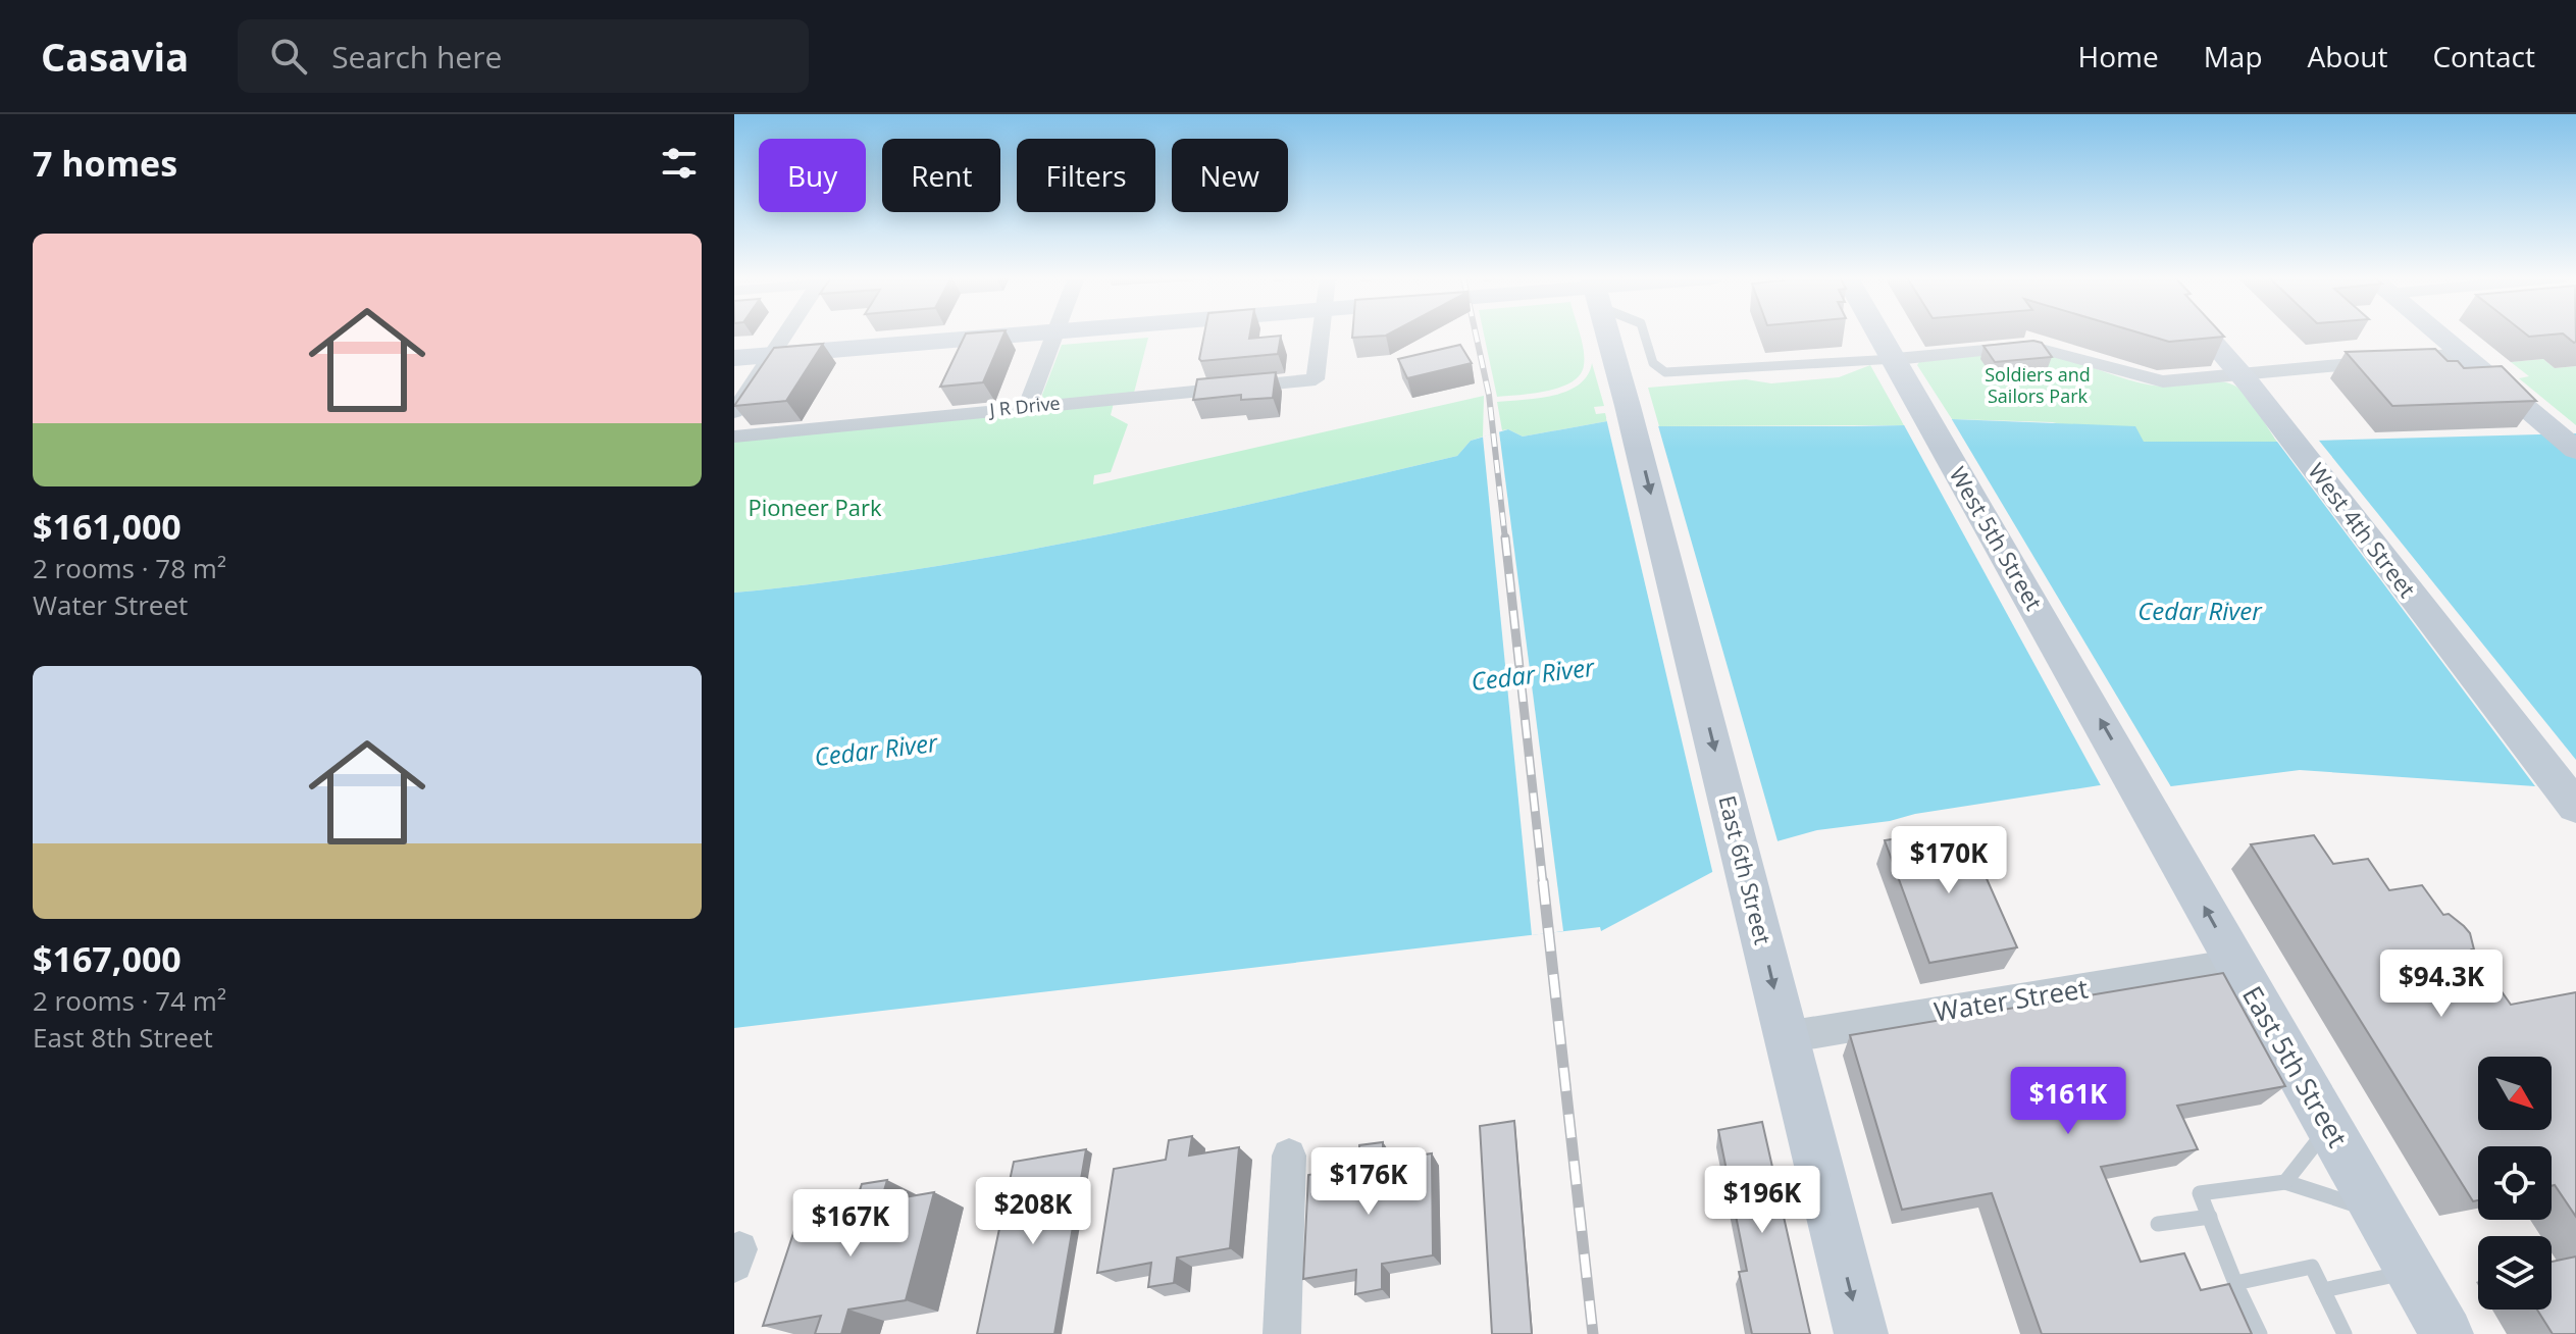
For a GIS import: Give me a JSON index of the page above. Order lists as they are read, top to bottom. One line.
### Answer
{"streets":{"main road":["West 4th Street","West 5th Street","East 6th Street","East 5th Street"],"street":["J R Drive","Water Street"]},"crossings":[["West 5th Street","East 5th Street"],["East 6th Street","Water Street"],["Water Street","East 5th Street"]],"one_way":["West 5th Street","East 6th Street"],"water":["Cedar River"],"parks":["Soldiers and Sailors Park","Pioneer Park"],"north":"bottom right","page":{"header":"Casavia","search":"Search here","nav":["Home","Map","About","Contact"],"heading":"7 homes","chip":["Buy","Rent","Filters","New"],"list":[{"name":"$161,000","note":"2 rooms · 78 m² · Water Street"},{"name":"$167,000","note":"2 rooms · 74 m² · East 8th Street"}],"price":["$170K","$94.3K","$161K","$176K","$196K","$208K","$167K"]}}
